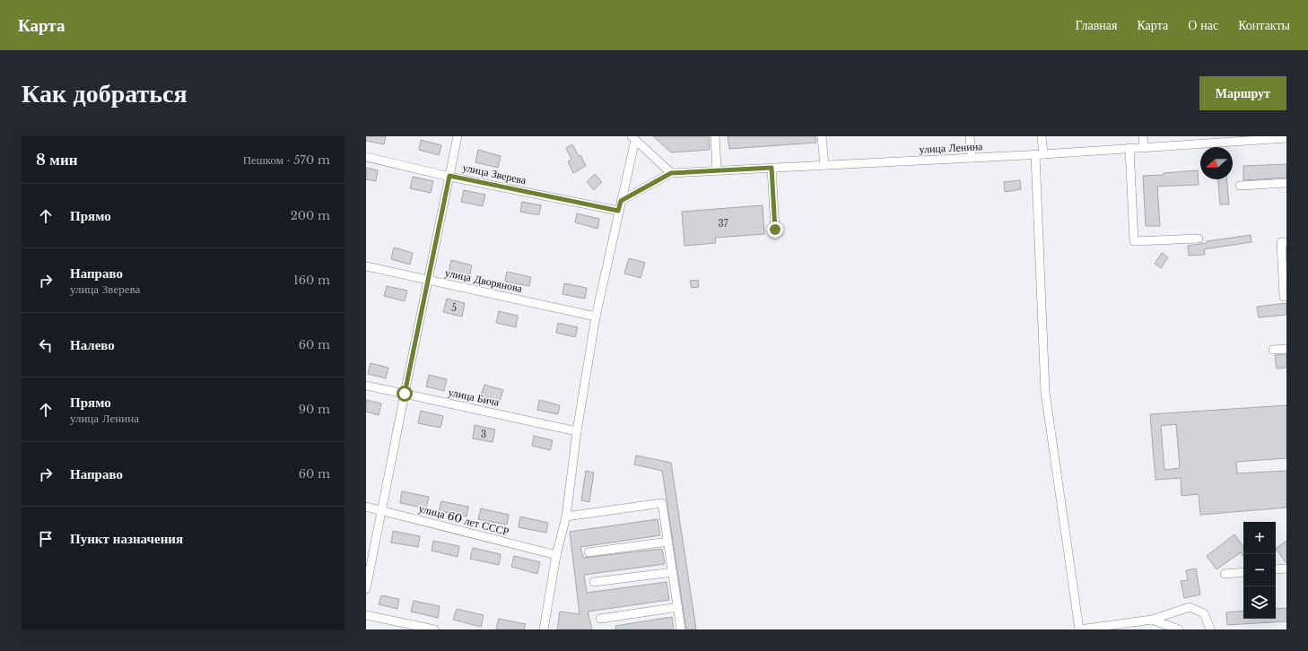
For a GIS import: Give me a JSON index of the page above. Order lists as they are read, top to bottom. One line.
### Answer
{"streets":{"street":["улица Ленина","улица Зверева","улица Дворянова","улица Бича","улица 60 лет СССР"]},"house_numbers":["37","5","3"],"north":"left","page":{"header":"Карта","nav":["Главная","Карта","О нас","Контакты"],"buttons":"Маршрут","title":"Как добраться","heading":["8 мин","Пешком · 570 m"],"list":[["Прямо","200 m"],["Направо","улица Зверева","160 m"],["Налево","60 m"],["Прямо","улица Ленина","90 m"],["Направо","60 m"],"Пункт назначения"],"map_buttons":["+","−"]}}
